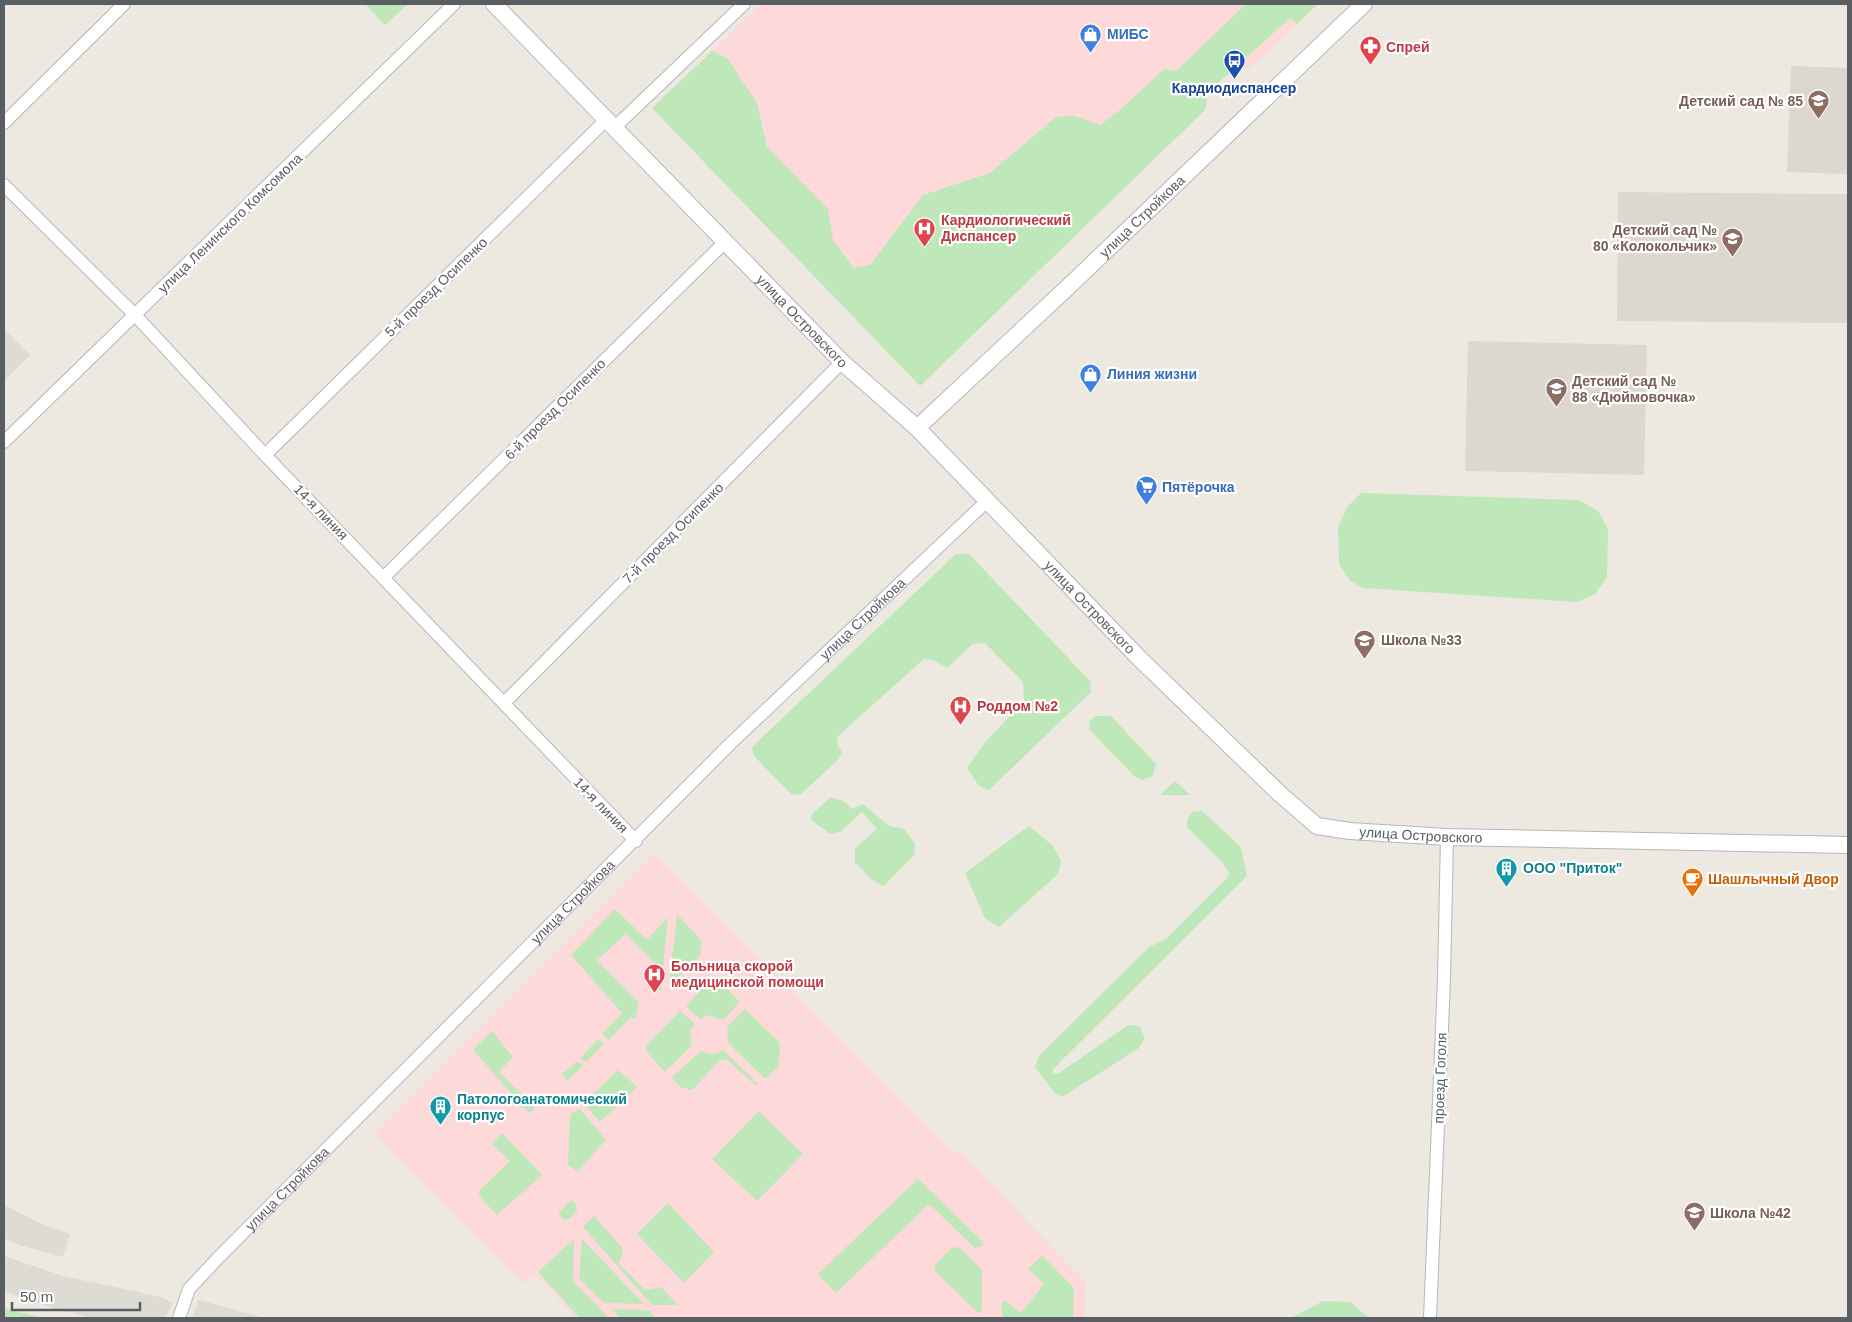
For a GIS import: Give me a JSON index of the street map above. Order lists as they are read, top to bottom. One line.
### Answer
{"streets":{"street":["улица Стройкова","улица Ленинского Комсомола","5-й проезд Осипенко","улица Островского","6-й проезд Осипенко","14-я линия","7-й проезд Осипенко","проезд Гоголя"]},"crossings":[["улица Стройкова","улица Островского"],["улица Стройкова","14-я линия"],["улица Ленинского Комсомола","14-я линия"],["5-й проезд Осипенко","улица Островского"],["5-й проезд Осипенко","14-я линия"],["улица Островского","6-й проезд Осипенко"],["улица Островского","7-й проезд Осипенко"],["улица Островского","проезд Гоголя"],["6-й проезд Осипенко","14-я линия"],["14-я линия","7-й проезд Осипенко"]],"places":{"shop":["МИБС","Линия жизни"],"pharmacy":["Спрей"],"bus stop":["Кардиодиспансер"],"school or university":["Детский сад № 85","Детский сад № 80 «Колокольчик»","Детский сад № 88 «Дюймовочка»","Школа №33","Школа №42"],"hospital":["Кардиологический Диспансер","Роддом №2","Больница скорой медицинской помощи"],"supermarket":["Пятёрочка"],"building":["ООО \"Приток\"","Патологоанатомический корпус"],"cafe":["Шашлычный Двор"]},"scale_bar":"50 m"}
